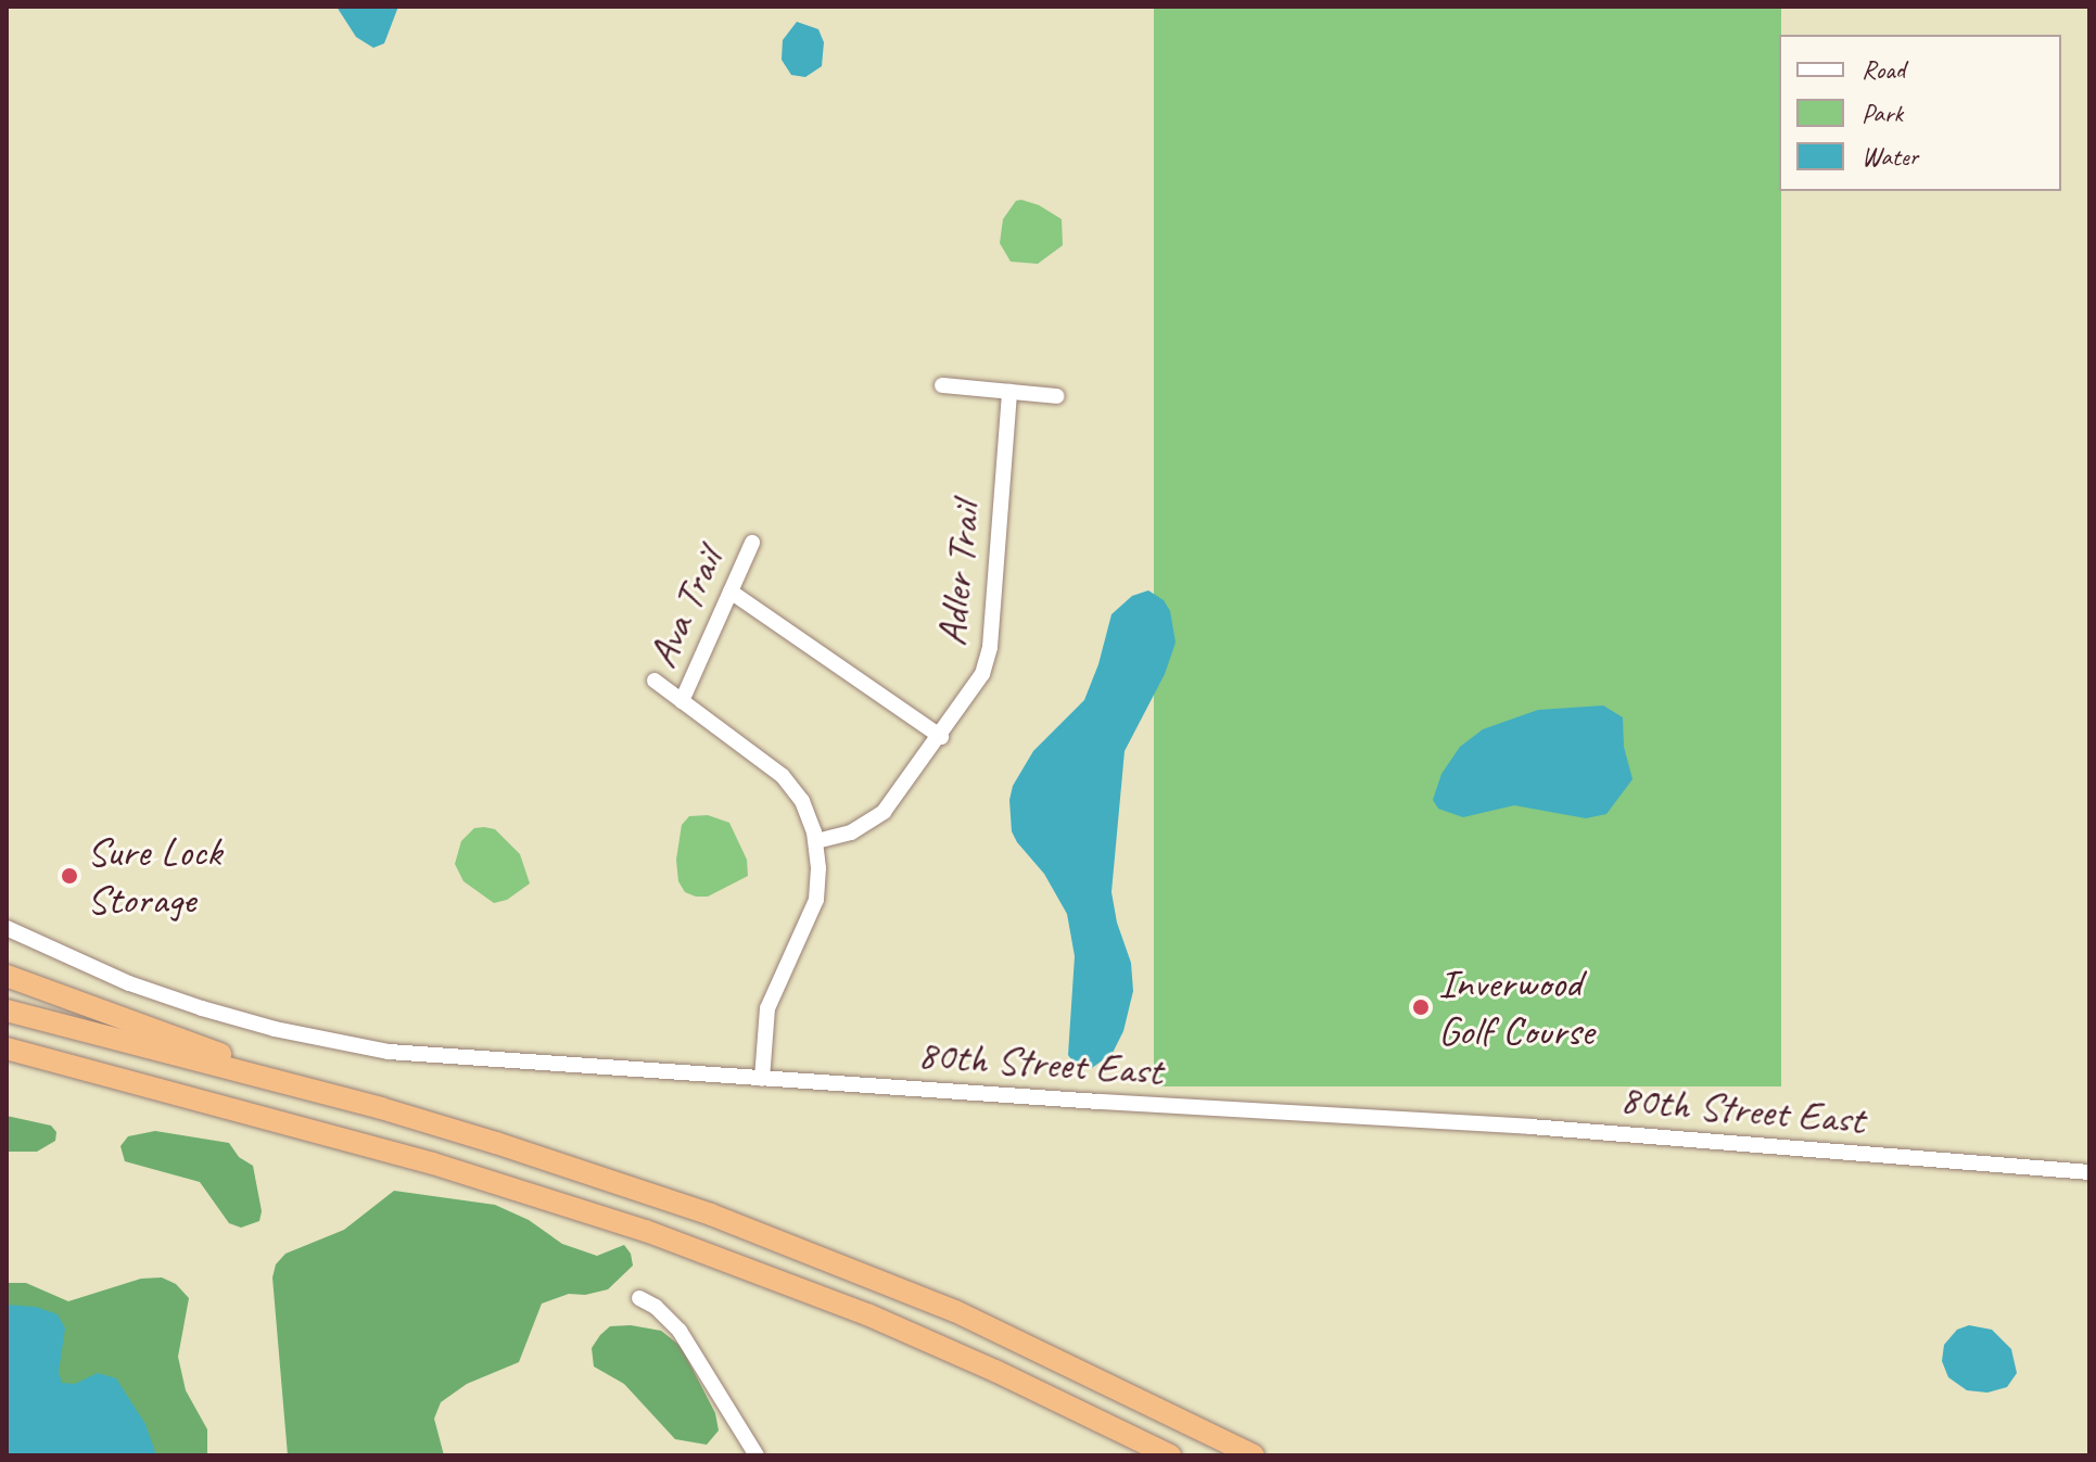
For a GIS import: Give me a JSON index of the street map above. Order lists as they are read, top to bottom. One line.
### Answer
{"streets":{"street":["Adler Trail","Ava Trail","80th Street East"]},"places":["Sure Lock Storage","Inverwood Golf Course"],"legend":["Road","Park","Water"]}
